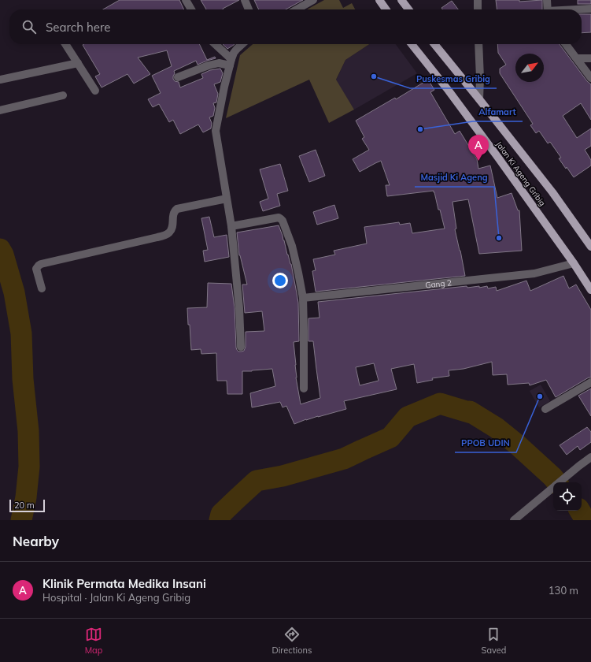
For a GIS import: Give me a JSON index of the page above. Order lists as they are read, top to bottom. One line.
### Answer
{"streets":{"main road":["Jalan Ki Ageng Gribig"],"street":["Gang 2"]},"crossings":[["Jalan Ki Ageng Gribig","Gang 2"]],"places":["Puskesmas Gribig","Alfamart","Masjid Ki Ageng","PPOB UDIN"],"scale_bar":"20 m","north":"top right","page":{"search":"Search here","pins":"A","scale":"20 m","heading":"Nearby","list":[{"mark":"A","name":"Klinik Permata Medika Insani","note":"Hospital · Jalan Ki Ageng Gribig","value":"130 m"}],"nav":["Map","Directions","Saved"]}}
